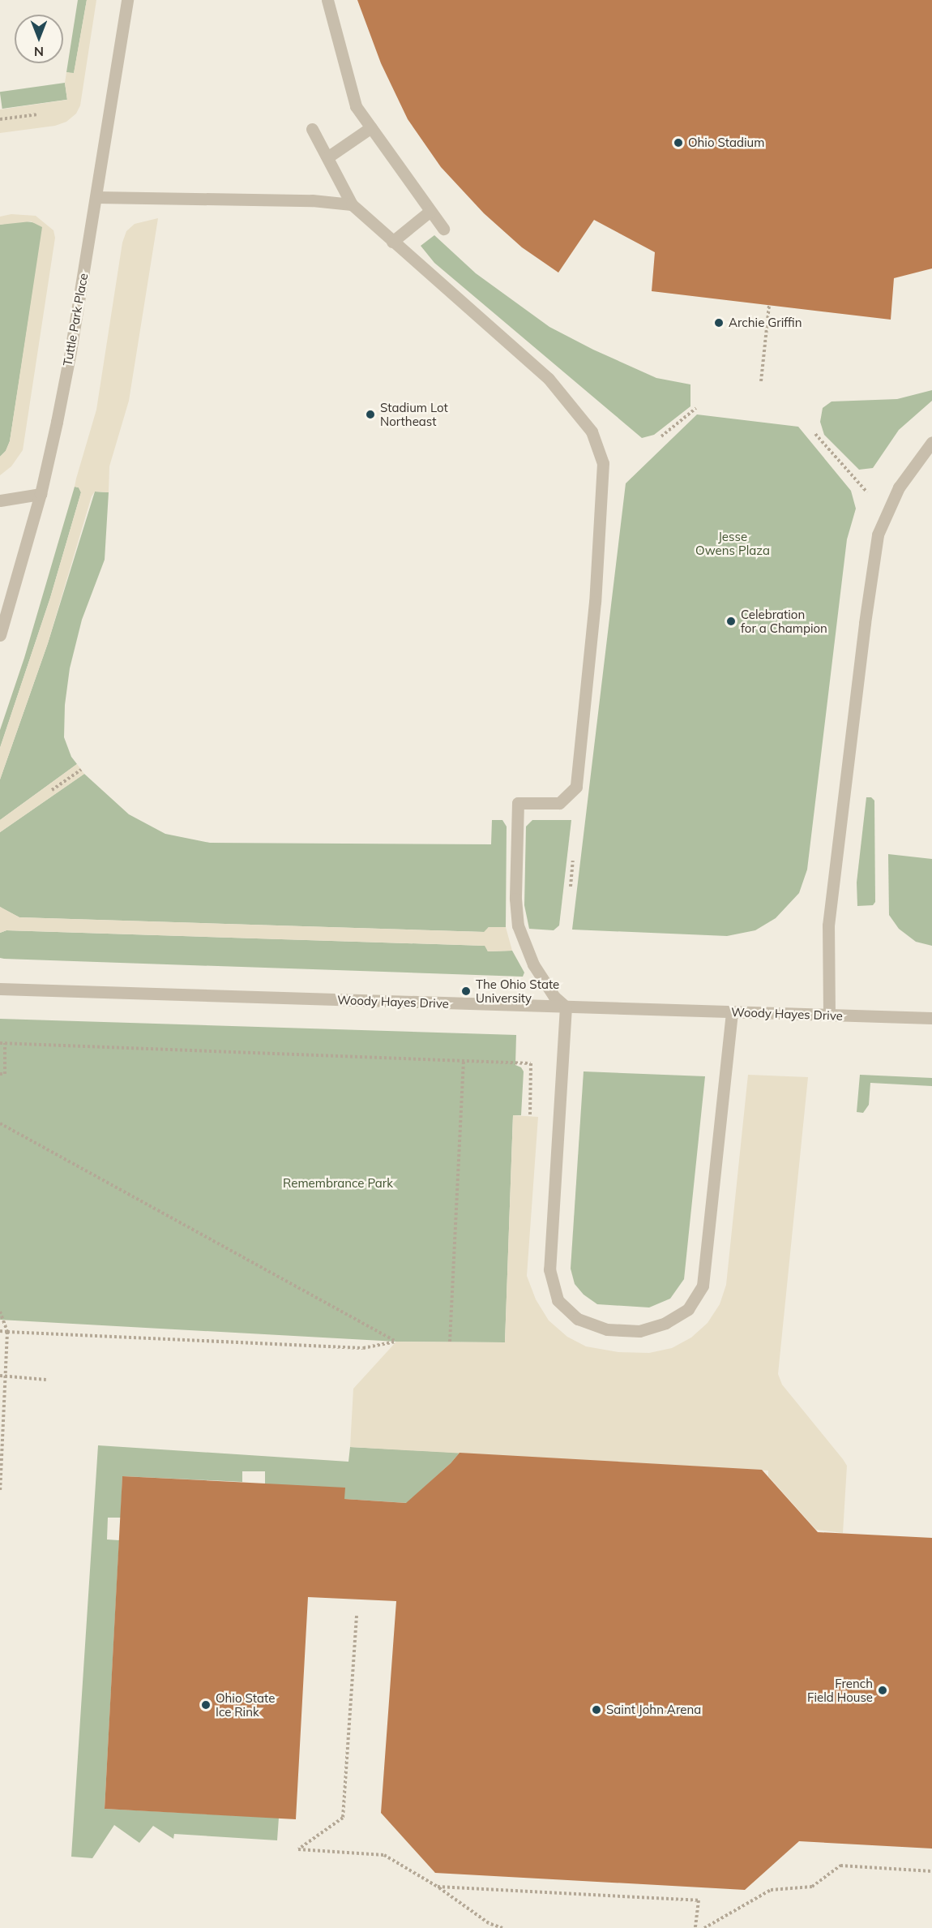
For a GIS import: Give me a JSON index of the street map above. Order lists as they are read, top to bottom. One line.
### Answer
{"streets":{"street":["Tuttle Park Place","Woody Hayes Drive"]},"parks":["Jesse Owens Plaza","Remembrance Park"],"places":["Ohio Stadium","Archie Griffin","Stadium Lot Northeast","Celebration for a Champion","The Ohio State University","French Field House","Ohio State Ice Rink","Saint John Arena"],"north":"bottom"}
